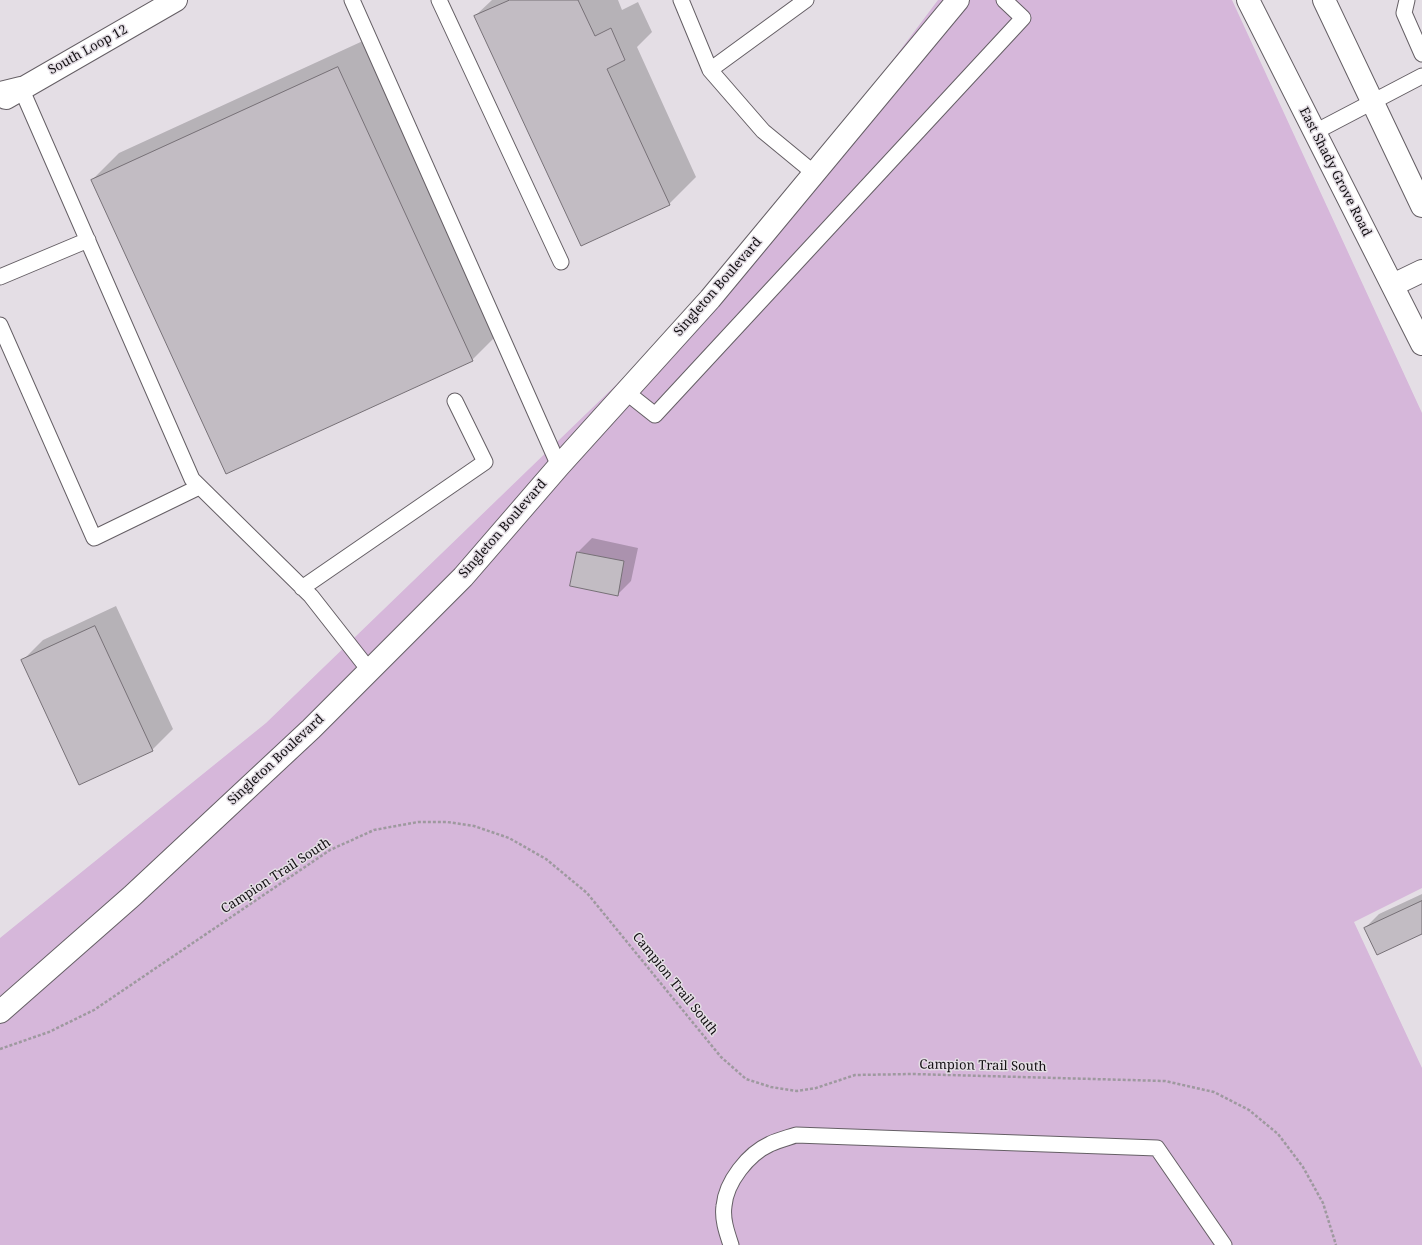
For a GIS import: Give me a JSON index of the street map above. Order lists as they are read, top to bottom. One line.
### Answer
{"streets":{"main road":["South Loop 12","East Shady Grove Road","Singleton Boulevard"],"path":["Campion Trail South"]}}
